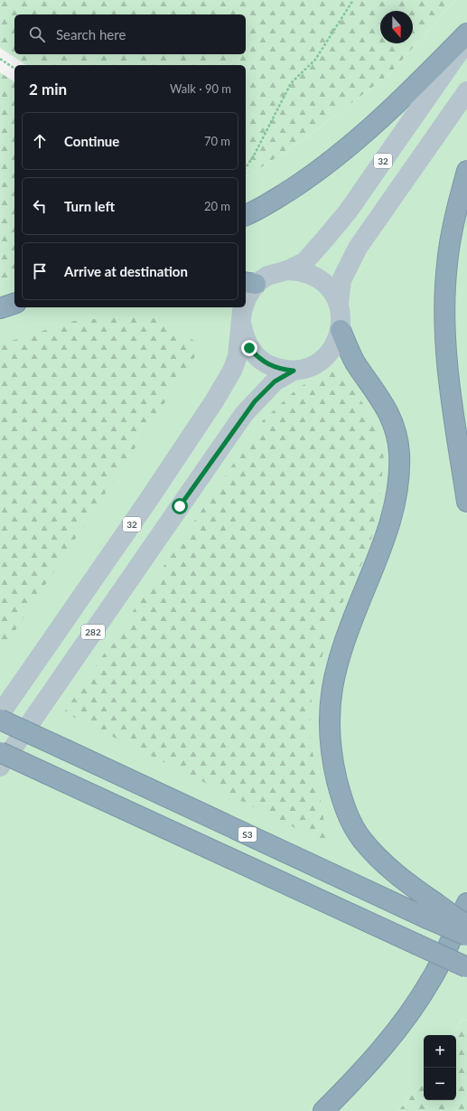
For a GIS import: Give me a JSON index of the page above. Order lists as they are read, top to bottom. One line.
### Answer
{"streets":{"highway":["S3"],"main road":["32","282"]},"crossings":[["32","282"]],"north":"bottom","page":{"search":"Search here","heading":["2 min","Walk · 90 m"],"list":[["Continue","70 m"],["Turn left","20 m"],"Arrive at destination"],"map_buttons":["+","−"]}}
